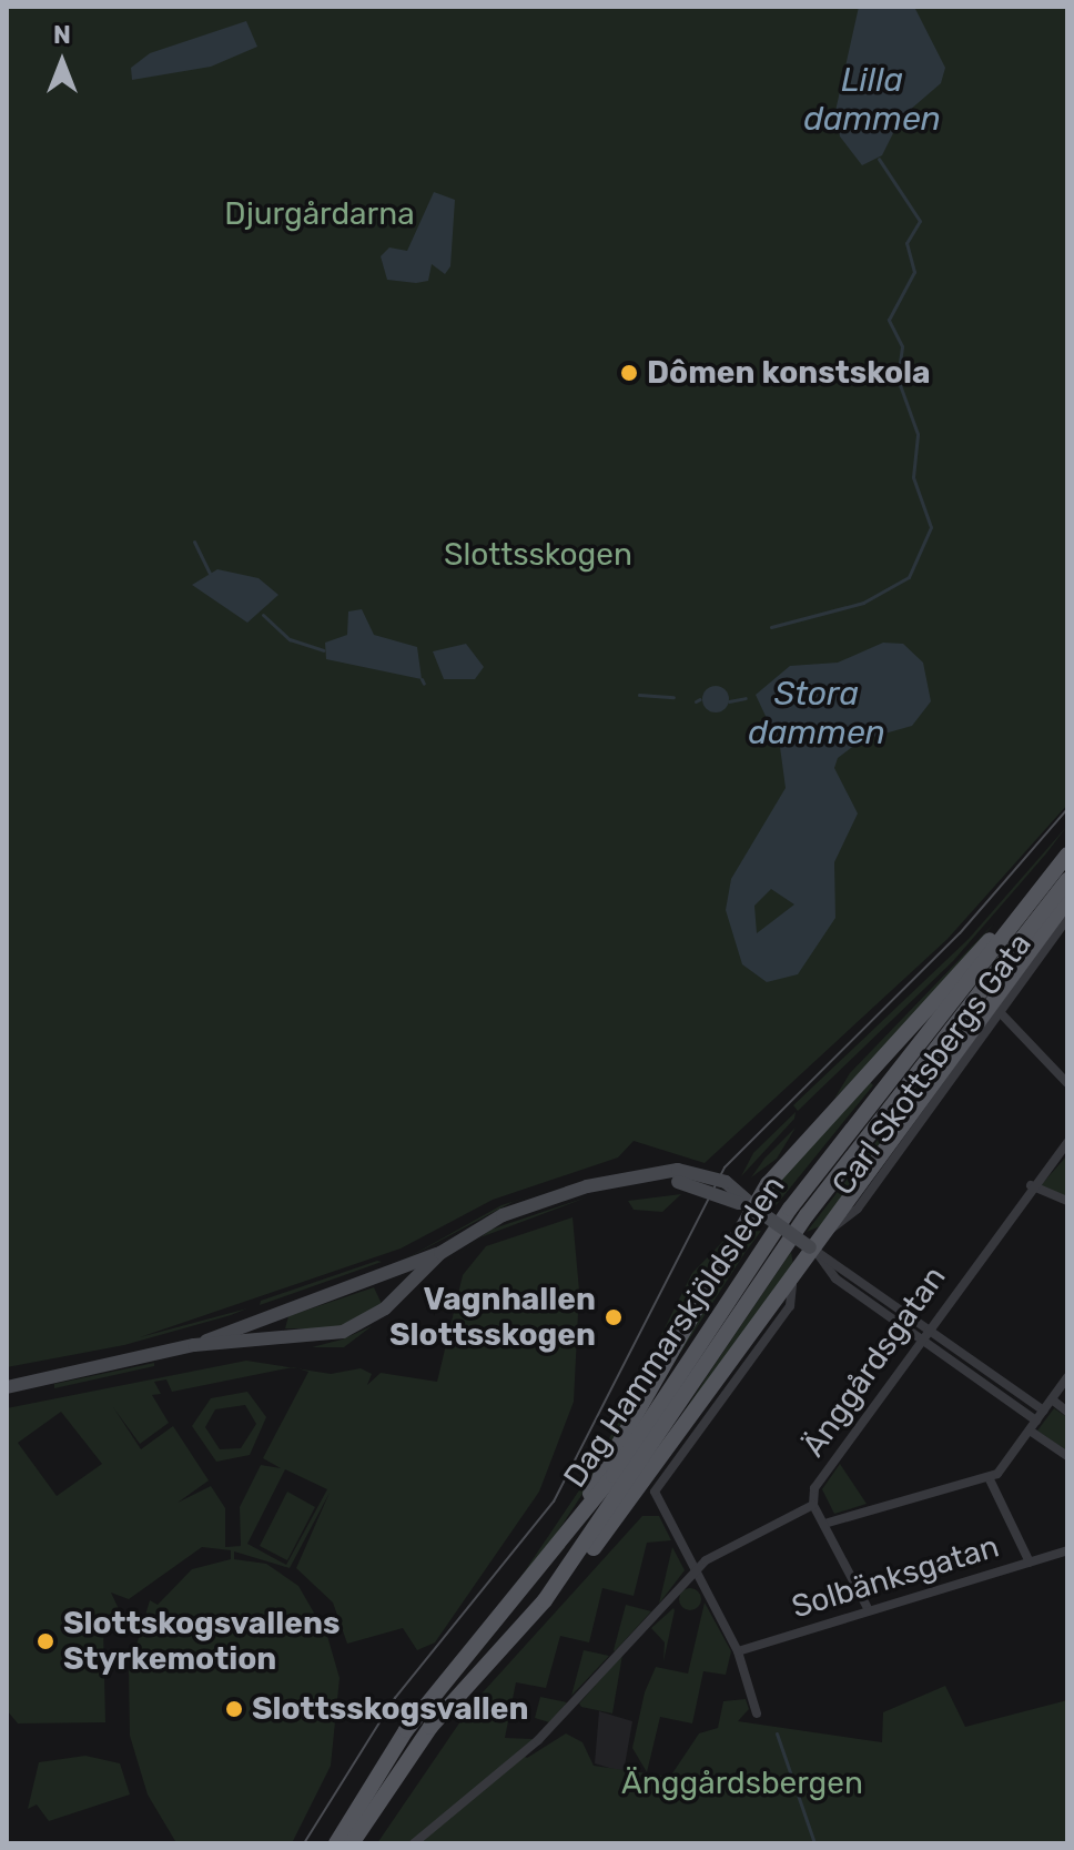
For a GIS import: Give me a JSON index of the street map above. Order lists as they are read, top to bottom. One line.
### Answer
{"streets":{"main road":["Dag Hammarskjöldsleden"],"street":["Carl Skottsbergs Gata","Änggårdsgatan","Solbänksgatan"]},"water":["Lilla dammen","Stora dammen"],"parks":["Djurgårdarna","Slottsskogen","Änggårdsbergen"],"places":["Dômen konstskola","Vagnhallen Slottsskogen","Slottskogsvallens Styrkemotion","Slottsskogsvallen"],"north":"top"}
